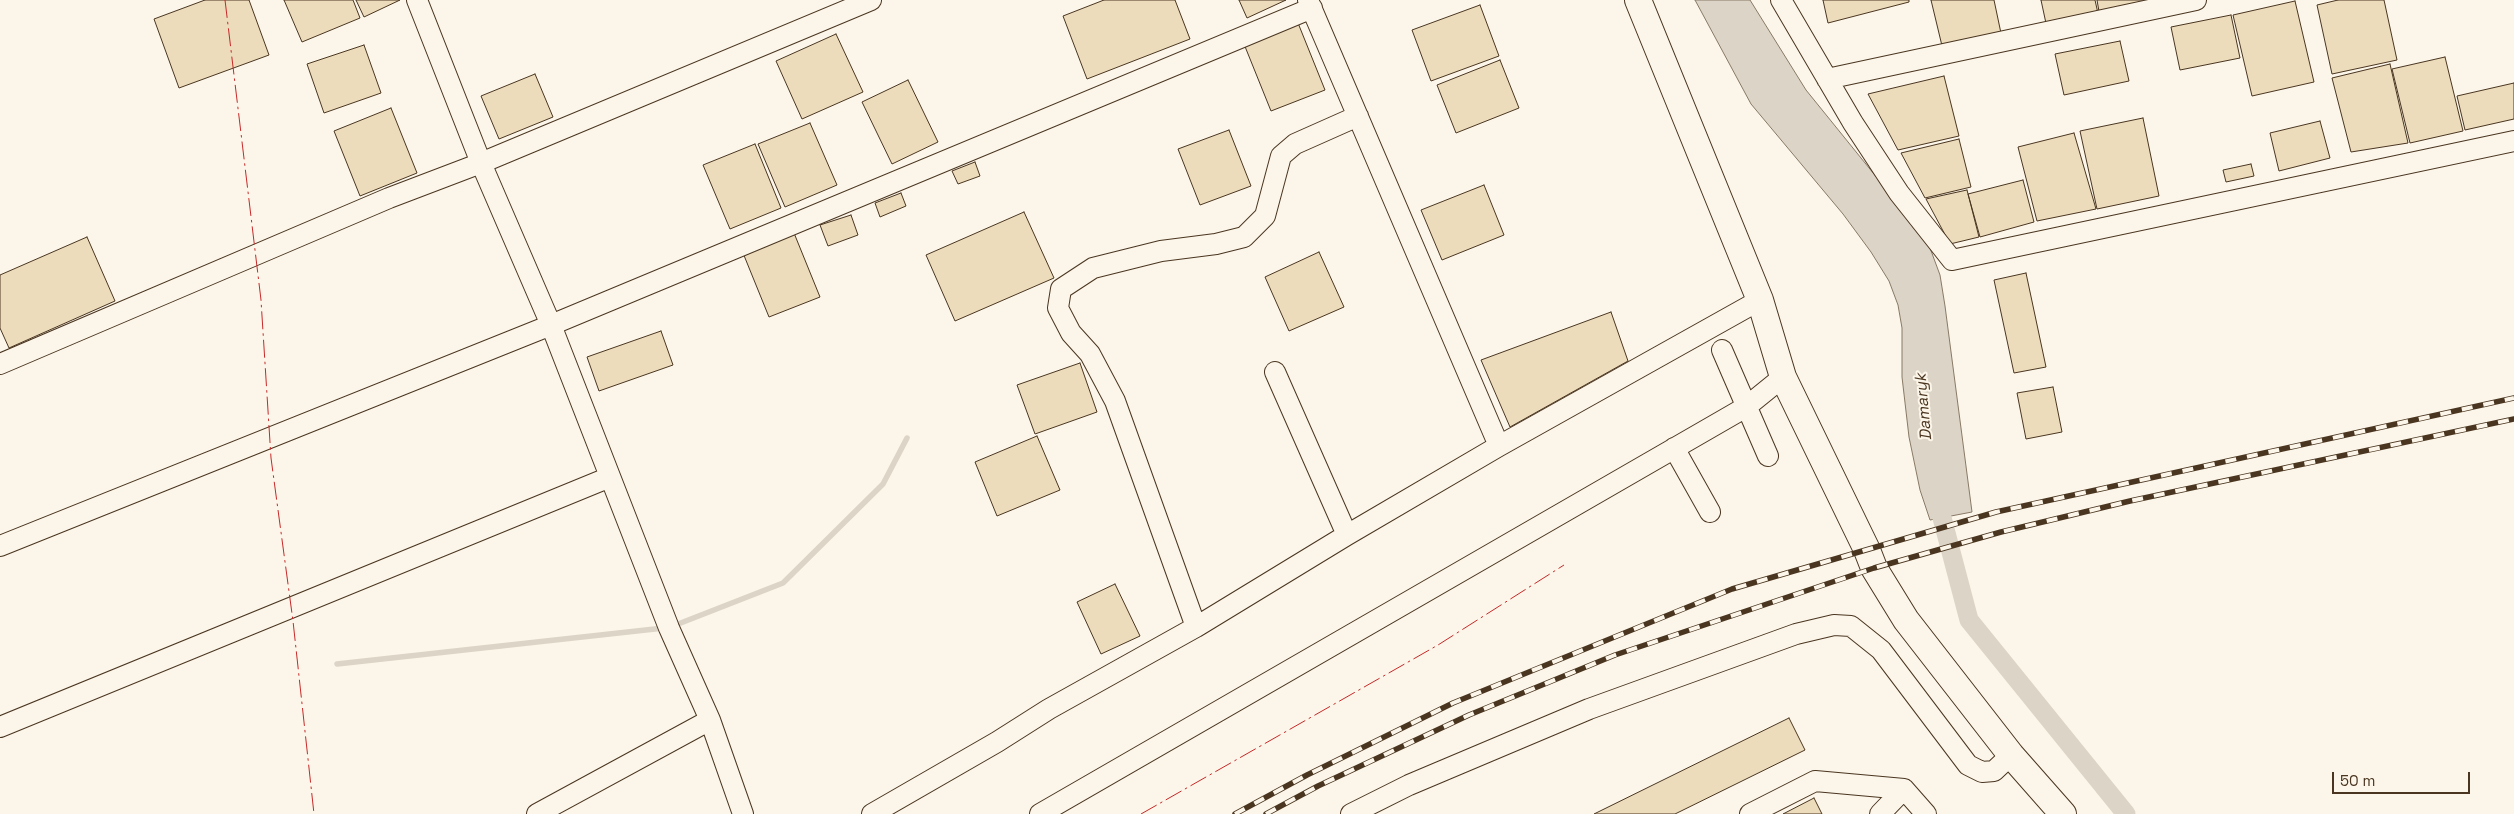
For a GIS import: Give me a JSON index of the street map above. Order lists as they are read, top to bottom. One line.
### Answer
{"water":["Damaryk"],"scale_bar":"50 m"}
